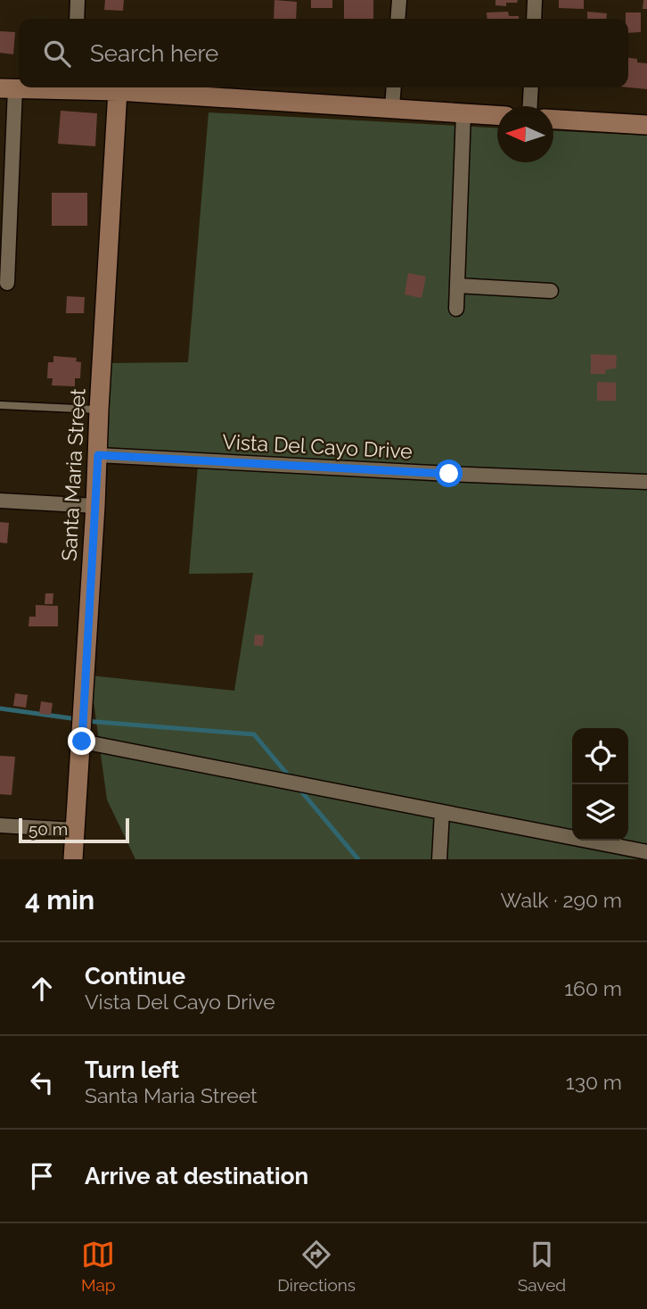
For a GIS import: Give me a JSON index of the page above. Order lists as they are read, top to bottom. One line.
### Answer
{"streets":{"street":["Vista Del Cayo Drive","Santa Maria Street"]},"crossings":[["Vista Del Cayo Drive","Santa Maria Street"]],"scale_bar":"50 m","north":"left","page":{"search":"Search here","scale":"50 m","heading":["4 min","Walk · 290 m"],"list":[["Continue","Vista Del Cayo Drive","160 m"],["Turn left","Santa Maria Street","130 m"],"Arrive at destination"],"nav":["Map","Directions","Saved"]}}
